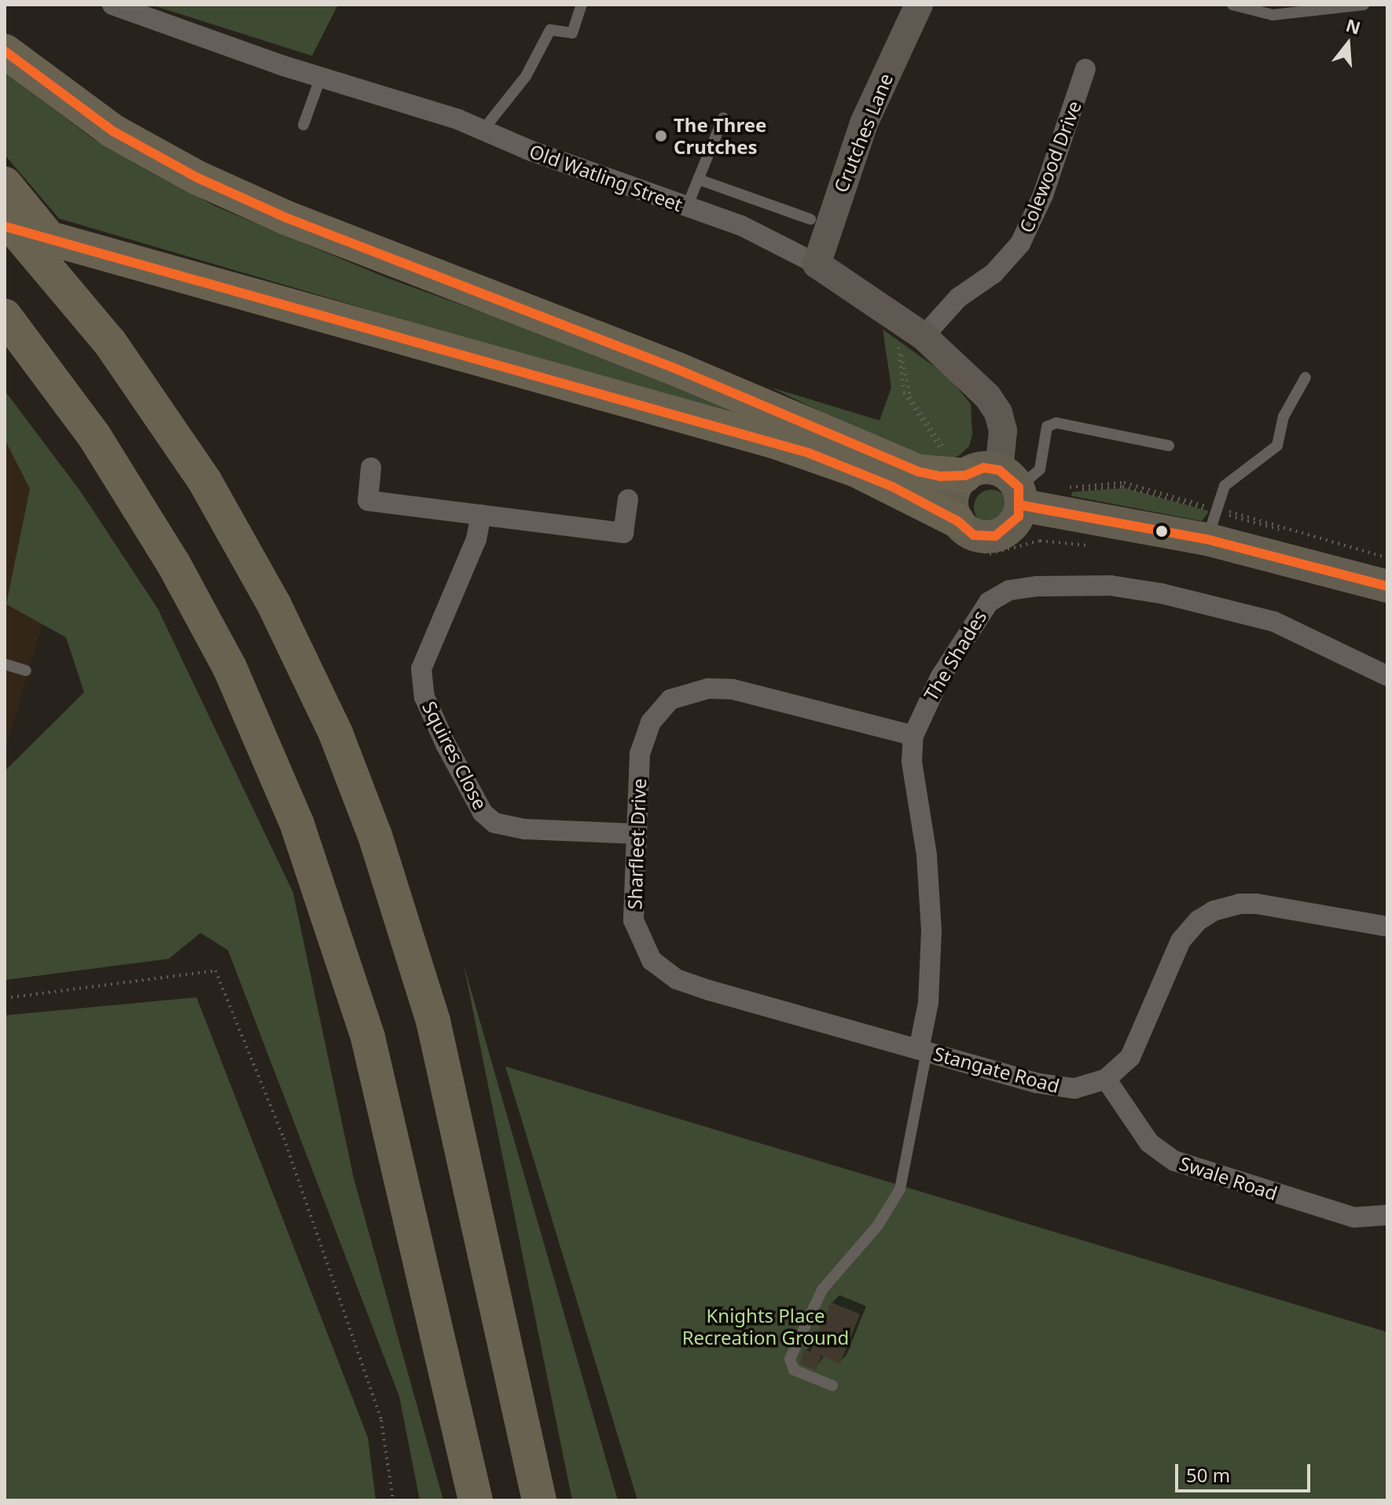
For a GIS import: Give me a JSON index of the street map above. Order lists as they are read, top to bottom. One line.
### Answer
{"streets":{"street":["Crutches Lane","Colewood Drive","Old Watling Street","The Shades","Squires Close","Sharfleet Drive","Stangate Road","Swale Road"]},"crossings":[["Crutches Lane","Old Watling Street"],["Colewood Drive","Old Watling Street"],["The Shades","Sharfleet Drive"],["The Shades","Stangate Road"],["Squires Close","Sharfleet Drive"],["Sharfleet Drive","Stangate Road"],["Stangate Road","Swale Road"]],"parks":["Knights Place Recreation Ground"],"places":["The Three Crutches"],"scale_bar":"50 m","north":"top"}
